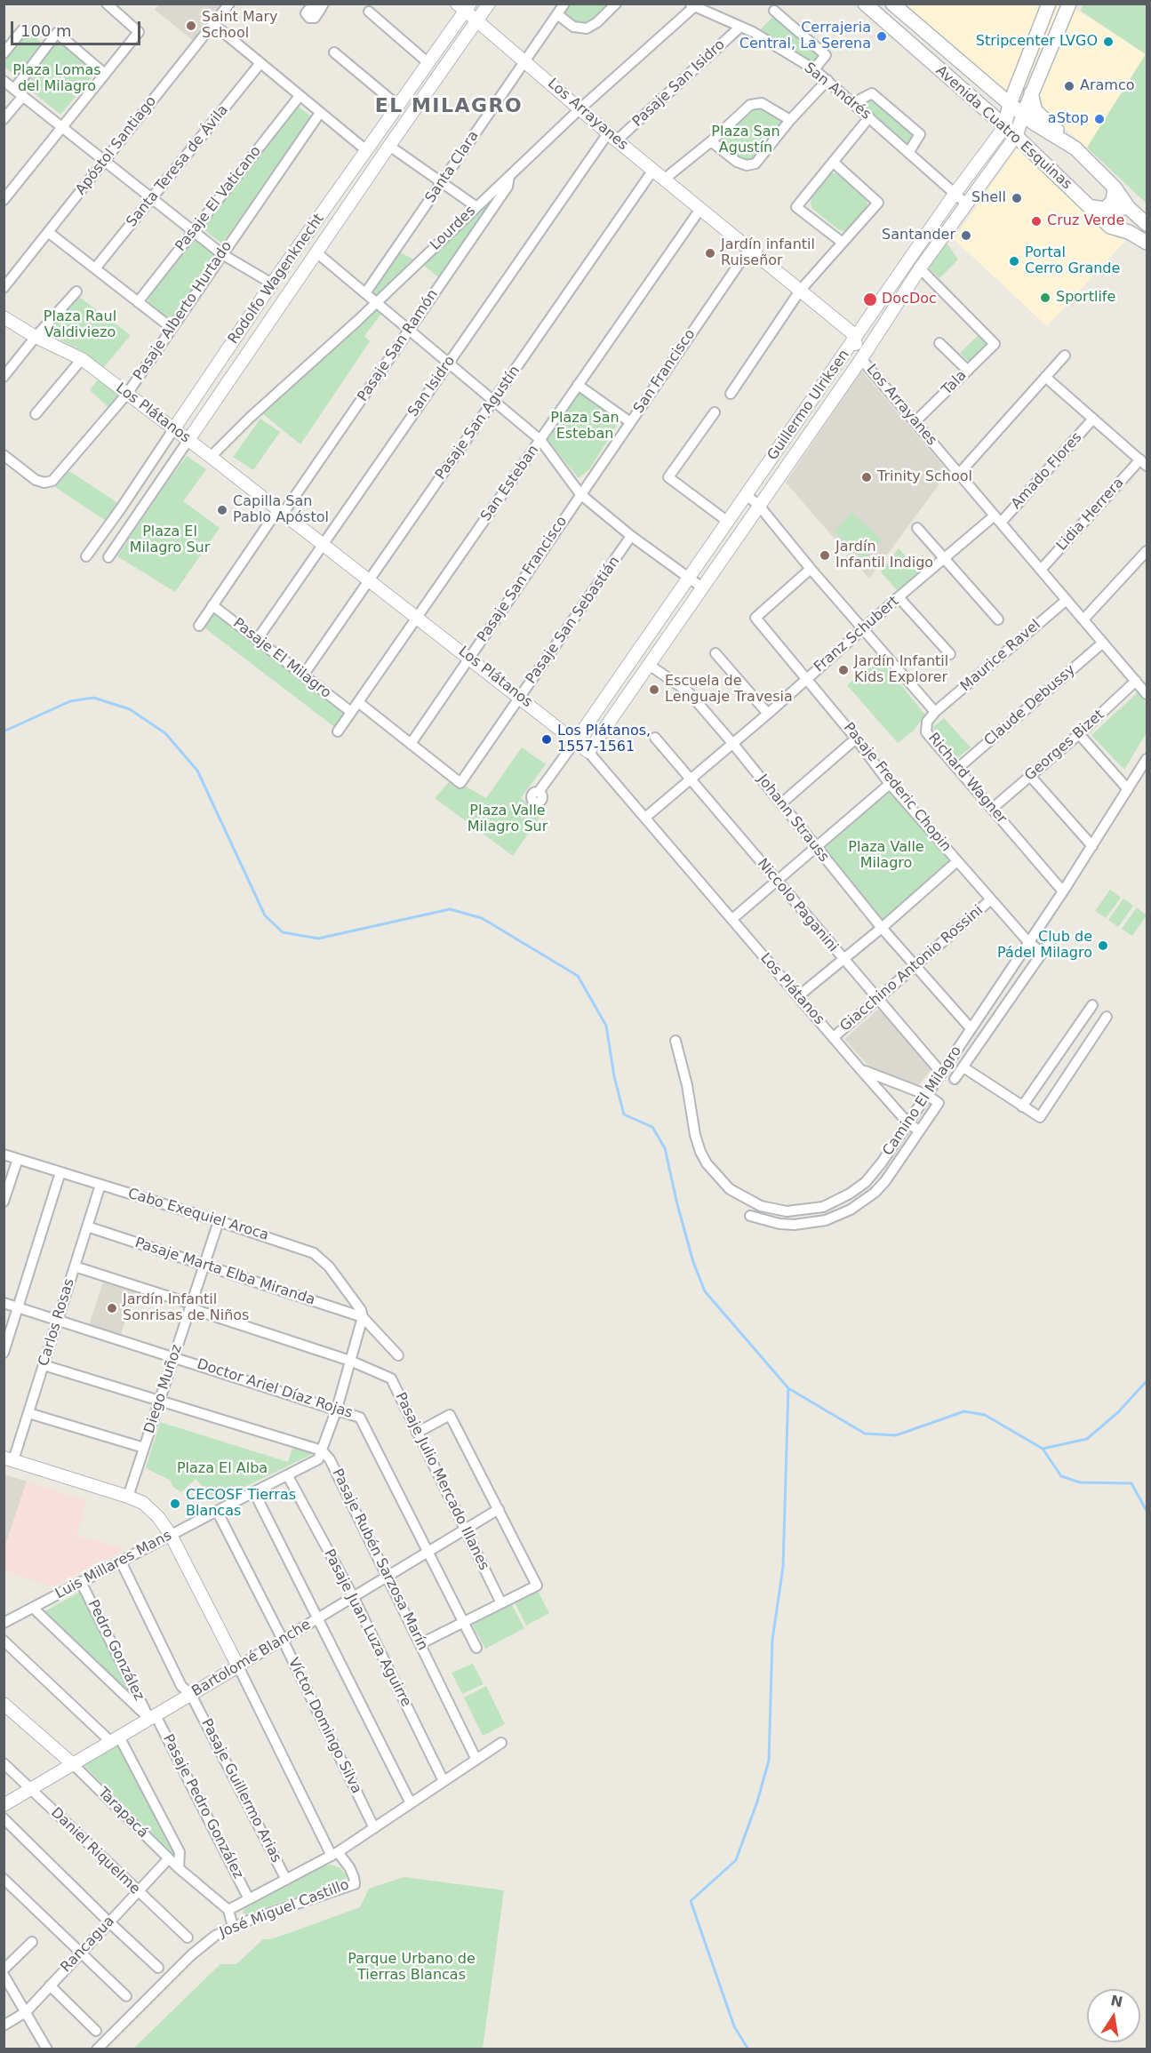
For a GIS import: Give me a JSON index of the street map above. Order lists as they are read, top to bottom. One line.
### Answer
{"streets":{"main road":["Avenida Cuatro Esquinas","Guillermo Ulriksen"],"street":["Pasaje San Isidro","San Andrés","Los Arrayanes","Apóstol Santiago","Santa Teresa de Ávila","Santa Clara","Pasaje El Vaticano","Lourdes","Rodolfo Wagenknecht","Pasaje Alberto Hurtado","Pasaje San Ramón","San Francisco","Tala","San Isidro","Los Plátanos","Pasaje San Agustín","Amado Flores","San Esteban","Lidia Herrera","Pasaje San Francisco","Pasaje San Sebastián","Franz Schubert","Maurice Ravel","Pasaje El Milagro","Claude Debussy","Georges Bizet","Richard Wagner","Pasaje Frederic Chopin","Johann Strauss","Niccolo Paganini","Giacchino Antonio Rossini","Camino El Milagro","Cabo Exequiel Aroca","Pasaje Marta Elba Miranda","Carlos Rosas","Diego Muñoz","Doctor Ariel Díaz Rojas","Pasaje Julio Mercado Illanes","Pasaje Rubén Sarzosa Marín","Luis Millares Mans","Pasaje Juan Luza Aguirre","Pedro González","Bartolomé Blanche","Víctor Domingo Silva","Pasaje Guillermo Arias","Pasaje Pedro González","Tarapacá","Daniel Riquelme","José Miguel Castillo","Rancagua"]},"crossings":[["Pasaje San Isidro","San Andrés"],["Pasaje San Isidro","Los Arrayanes"],["Pasaje San Isidro","San Isidro"],["San Andrés","Lourdes"],["San Andrés","Guillermo Ulriksen"],["Los Arrayanes","Santa Clara"],["Los Arrayanes","Lourdes"],["Los Arrayanes","Rodolfo Wagenknecht"],["Los Arrayanes","San Francisco"],["Los Arrayanes","Tala"],["Los Arrayanes","San Isidro"],["Los Arrayanes","Guillermo Ulriksen"],["Los Arrayanes","Pasaje San Agustín"],["Los Arrayanes","Amado Flores"],["Los Arrayanes","San Esteban"],["Los Arrayanes","Lidia Herrera"],["Los Arrayanes","Franz Schubert"],["Los Arrayanes","Maurice Ravel"],["Los Arrayanes","Claude Debussy"],["Los Arrayanes","Georges Bizet"],["Avenida Cuatro Esquinas","Guillermo Ulriksen"],["Lourdes","Pasaje San Ramón"],["Lourdes","Los Plátanos"],["Rodolfo Wagenknecht","Los Plátanos"],["Pasaje Alberto Hurtado","Los Plátanos"],["Pasaje San Ramón","Los Plátanos"],["Pasaje San Ramón","Pasaje El Milagro"],["San Francisco","Pasaje San Francisco"],["Tala","Guillermo Ulriksen"],["San Isidro","Los Plátanos"],["San Isidro","Pasaje El Milagro"],["Guillermo Ulriksen","Los Plátanos"],["Guillermo Ulriksen","Richard Wagner"],["Guillermo Ulriksen","Johann Strauss"],["Los Plátanos","Pasaje San Agustín"],["Los Plátanos","San Esteban"],["Los Plátanos","Pasaje San Francisco"],["Los Plátanos","Pasaje San Sebastián"],["Los Plátanos","Franz Schubert"],["Los Plátanos","Giacchino Antonio Rossini"],["Los Plátanos","Camino El Milagro"],["Pasaje San Agustín","Pasaje El Milagro"],["Amado Flores","Franz Schubert"],["San Esteban","Pasaje El Milagro"],["Pasaje San Francisco","Pasaje San Sebastián"],["Franz Schubert","Richard Wagner"],["Franz Schubert","Pasaje Frederic Chopin"],["Franz Schubert","Johann Strauss"],["Franz Schubert","Niccolo Paganini"],["Maurice Ravel","Richard Wagner"],["Claude Debussy","Richard Wagner"],["Georges Bizet","Richard Wagner"],["Richard Wagner","Pasaje Frederic Chopin"],["Richard Wagner","Camino El Milagro"],["Pasaje Frederic Chopin","Giacchino Antonio Rossini"],["Pasaje Frederic Chopin","Camino El Milagro"],["Johann Strauss","Giacchino Antonio Rossini"],["Johann Strauss","Camino El Milagro"],["Niccolo Paganini","Giacchino Antonio Rossini"],["Niccolo Paganini","Camino El Milagro"],["Cabo Exequiel Aroca","Pasaje Marta Elba Miranda"],["Cabo Exequiel Aroca","Carlos Rosas"],["Cabo Exequiel Aroca","Diego Muñoz"],["Cabo Exequiel Aroca","Luis Millares Mans"],["Pasaje Marta Elba Miranda","Carlos Rosas"],["Pasaje Marta Elba Miranda","Diego Muñoz"],["Pasaje Marta Elba Miranda","Luis Millares Mans"],["Carlos Rosas","Doctor Ariel Díaz Rojas"],["Carlos Rosas","Pasaje Julio Mercado Illanes"],["Diego Muñoz","Doctor Ariel Díaz Rojas"],["Diego Muñoz","Pasaje Julio Mercado Illanes"],["Doctor Ariel Díaz Rojas","Luis Millares Mans"],["Doctor Ariel Díaz Rojas","Bartolomé Blanche"],["Pasaje Julio Mercado Illanes","Luis Millares Mans"],["Pasaje Julio Mercado Illanes","Bartolomé Blanche"],["Pasaje Rubén Sarzosa Marín","Luis Millares Mans"],["Pasaje Rubén Sarzosa Marín","Bartolomé Blanche"],["Pasaje Rubén Sarzosa Marín","José Miguel Castillo"],["Luis Millares Mans","Pasaje Juan Luza Aguirre"],["Luis Millares Mans","Pedro González"],["Luis Millares Mans","Víctor Domingo Silva"],["Luis Millares Mans","Pasaje Guillermo Arias"],["Luis Millares Mans","Pasaje Pedro González"],["Pasaje Juan Luza Aguirre","Bartolomé Blanche"],["Pasaje Juan Luza Aguirre","José Miguel Castillo"],["Pedro González","Bartolomé Blanche"],["Pedro González","Pasaje Pedro González"],["Bartolomé Blanche","Víctor Domingo Silva"],["Bartolomé Blanche","Pasaje Guillermo Arias"],["Bartolomé Blanche","Pasaje Pedro González"],["Bartolomé Blanche","Tarapacá"],["Bartolomé Blanche","Daniel Riquelme"],["Víctor Domingo Silva","José Miguel Castillo"],["Pasaje Guillermo Arias","José Miguel Castillo"],["Pasaje Pedro González","José Miguel Castillo"],["Tarapacá","José Miguel Castillo"],["Tarapacá","Rancagua"],["Daniel Riquelme","Rancagua"]],"districts":["EL MILAGRO"],"parks":["Plaza Lomas del Milagro","Plaza San Agustín","Plaza Raul Valdiviezo","Plaza San Esteban","Plaza El Milagro Sur","Plaza Valle Milagro Sur","Plaza Valle Milagro","Plaza El Alba","Parque Urbano de Tierras Blancas"],"places":["Saint Mary School","Cerrajeria Central, La Serena","Stripcenter LVGO","Aramco","aStop","Shell","Cruz Verde","Santander","Jardín infantil Ruiseñor","Portal Cerro Grande","Sportlife","DocDoc","Trinity School","Capilla San Pablo Apóstol","Jardín Infantil Indigo","Jardín Infantil Kids Explorer","Escuela de Lenguaje Travesia","Los Plátanos, 1557-1561","Club de Pádel Milagro","Jardín Infantil Sonrisas de Niños","CECOSF Tierras Blancas"],"scale_bar":"100 m","north":"top"}
